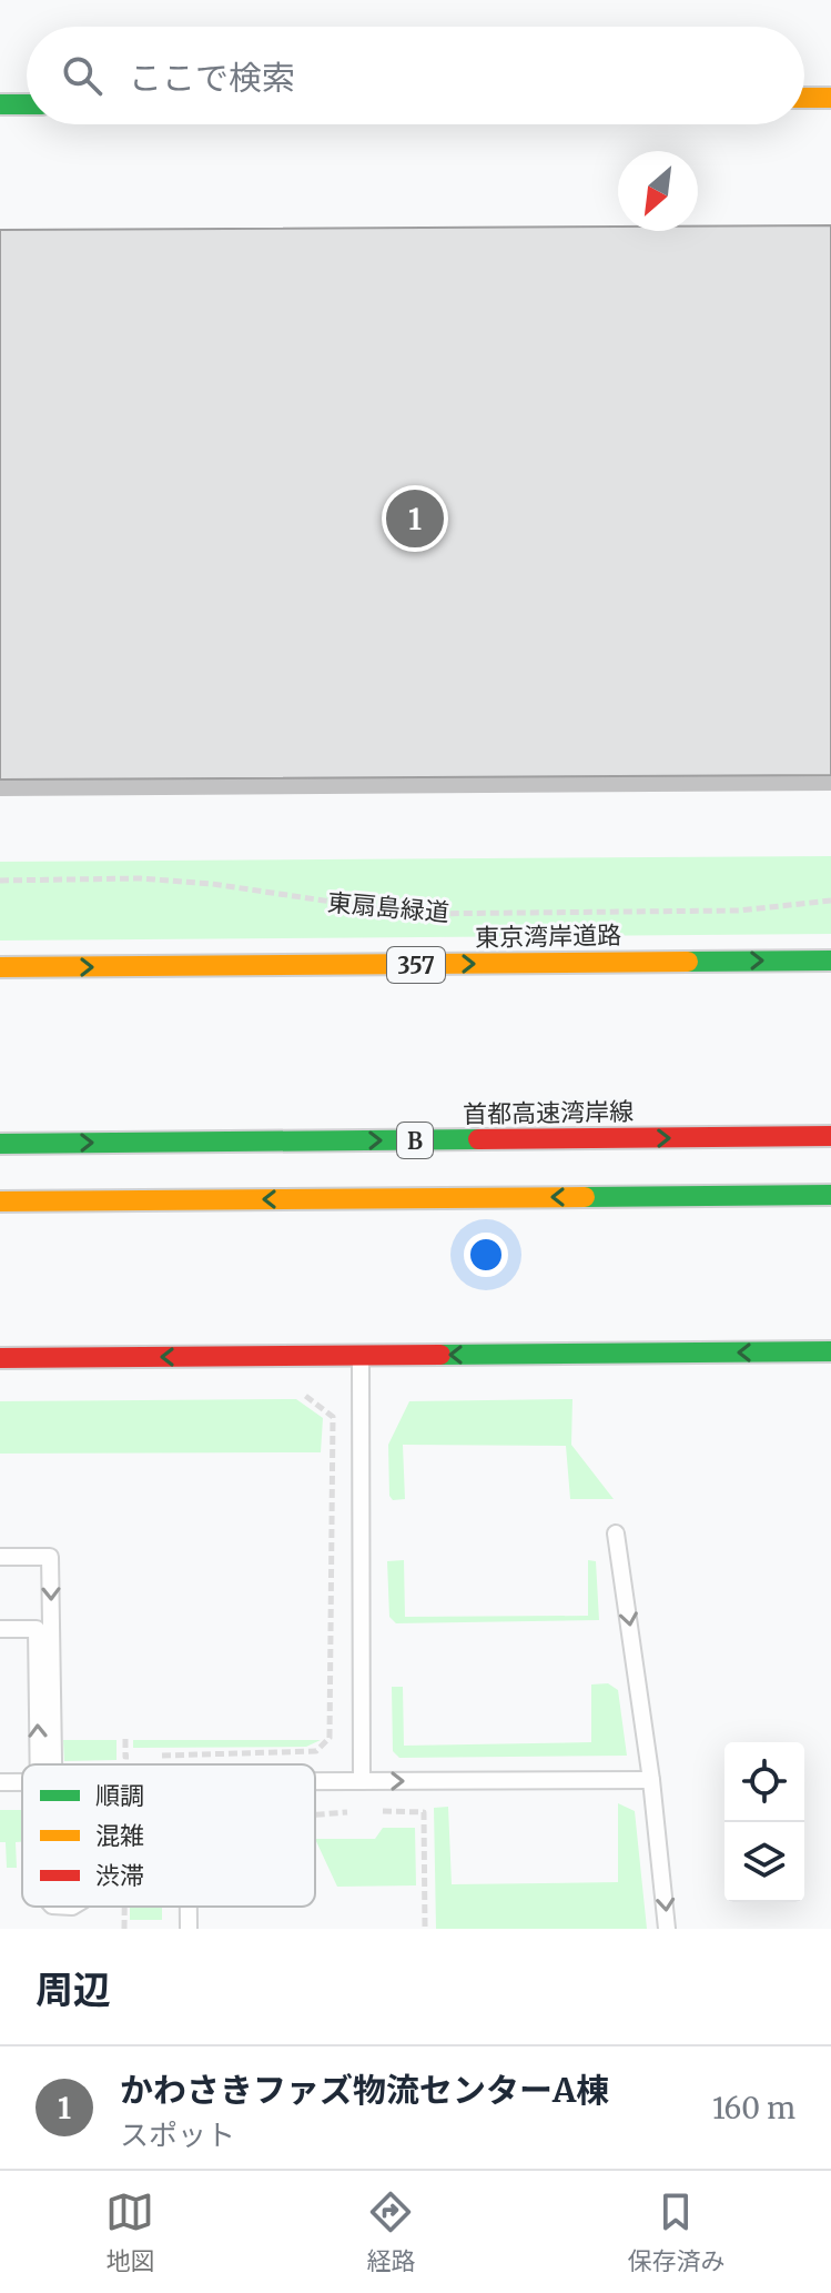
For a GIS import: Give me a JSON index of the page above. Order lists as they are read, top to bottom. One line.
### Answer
{"streets":{"main road":["東京湾岸道路","357","首都高速湾岸線","B"],"path":["東扇島緑道"]},"one_way":["東京湾岸道路"],"legend":["順調","混雑","渋滞"],"north":"bottom left","page":{"search":"ここで検索","pins":"1","heading":"周辺","list":[{"mark":"1","name":"かわさきファズ物流センターA棟","note":"スポット","value":"160 m"}],"nav":["地図","経路","保存済み"]}}
